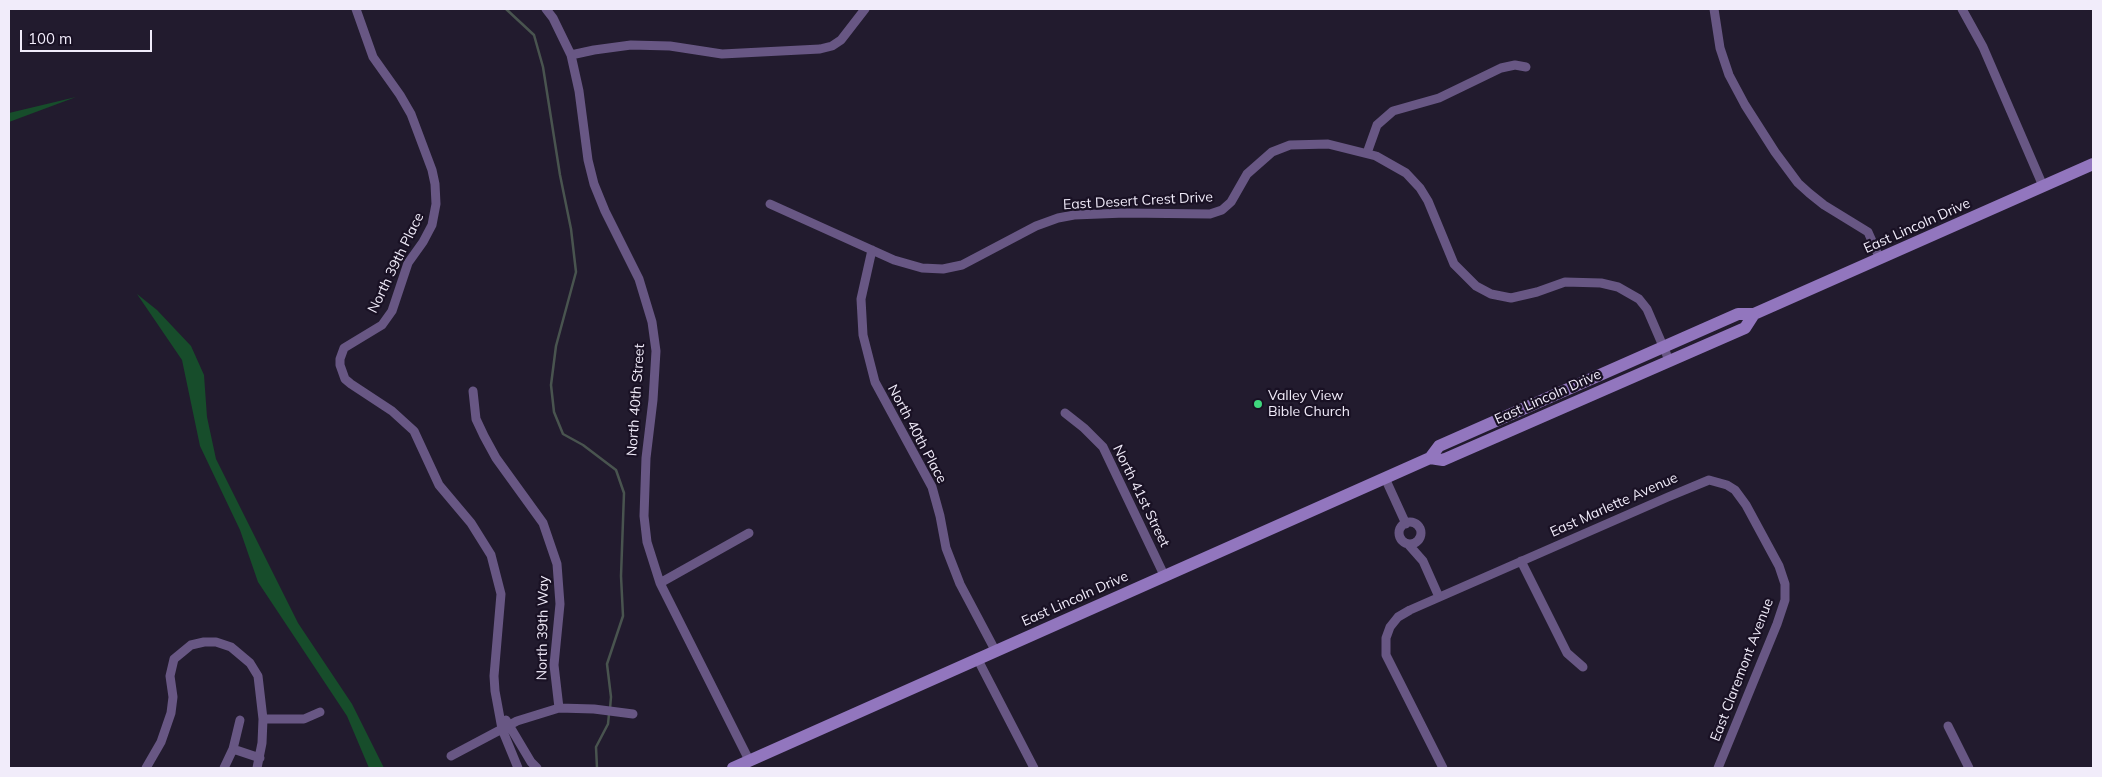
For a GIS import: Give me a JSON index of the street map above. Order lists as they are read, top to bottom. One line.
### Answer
{"streets":{"main road":["East Lincoln Drive"],"street":["East Desert Crest Drive","North 39th Place","North 40th Street","North 40th Place","North 41st Street","East Marlette Avenue","North 39th Way","East Claremont Avenue"]},"crossings":[["East Desert Crest Drive","North 40th Place"],["East Lincoln Drive","North 40th Street"],["East Lincoln Drive","North 40th Place"],["East Lincoln Drive","North 41st Street"],["East Marlette Avenue","East Claremont Avenue"]],"places":["Valley View Bible Church"],"scale_bar":"100 m"}
